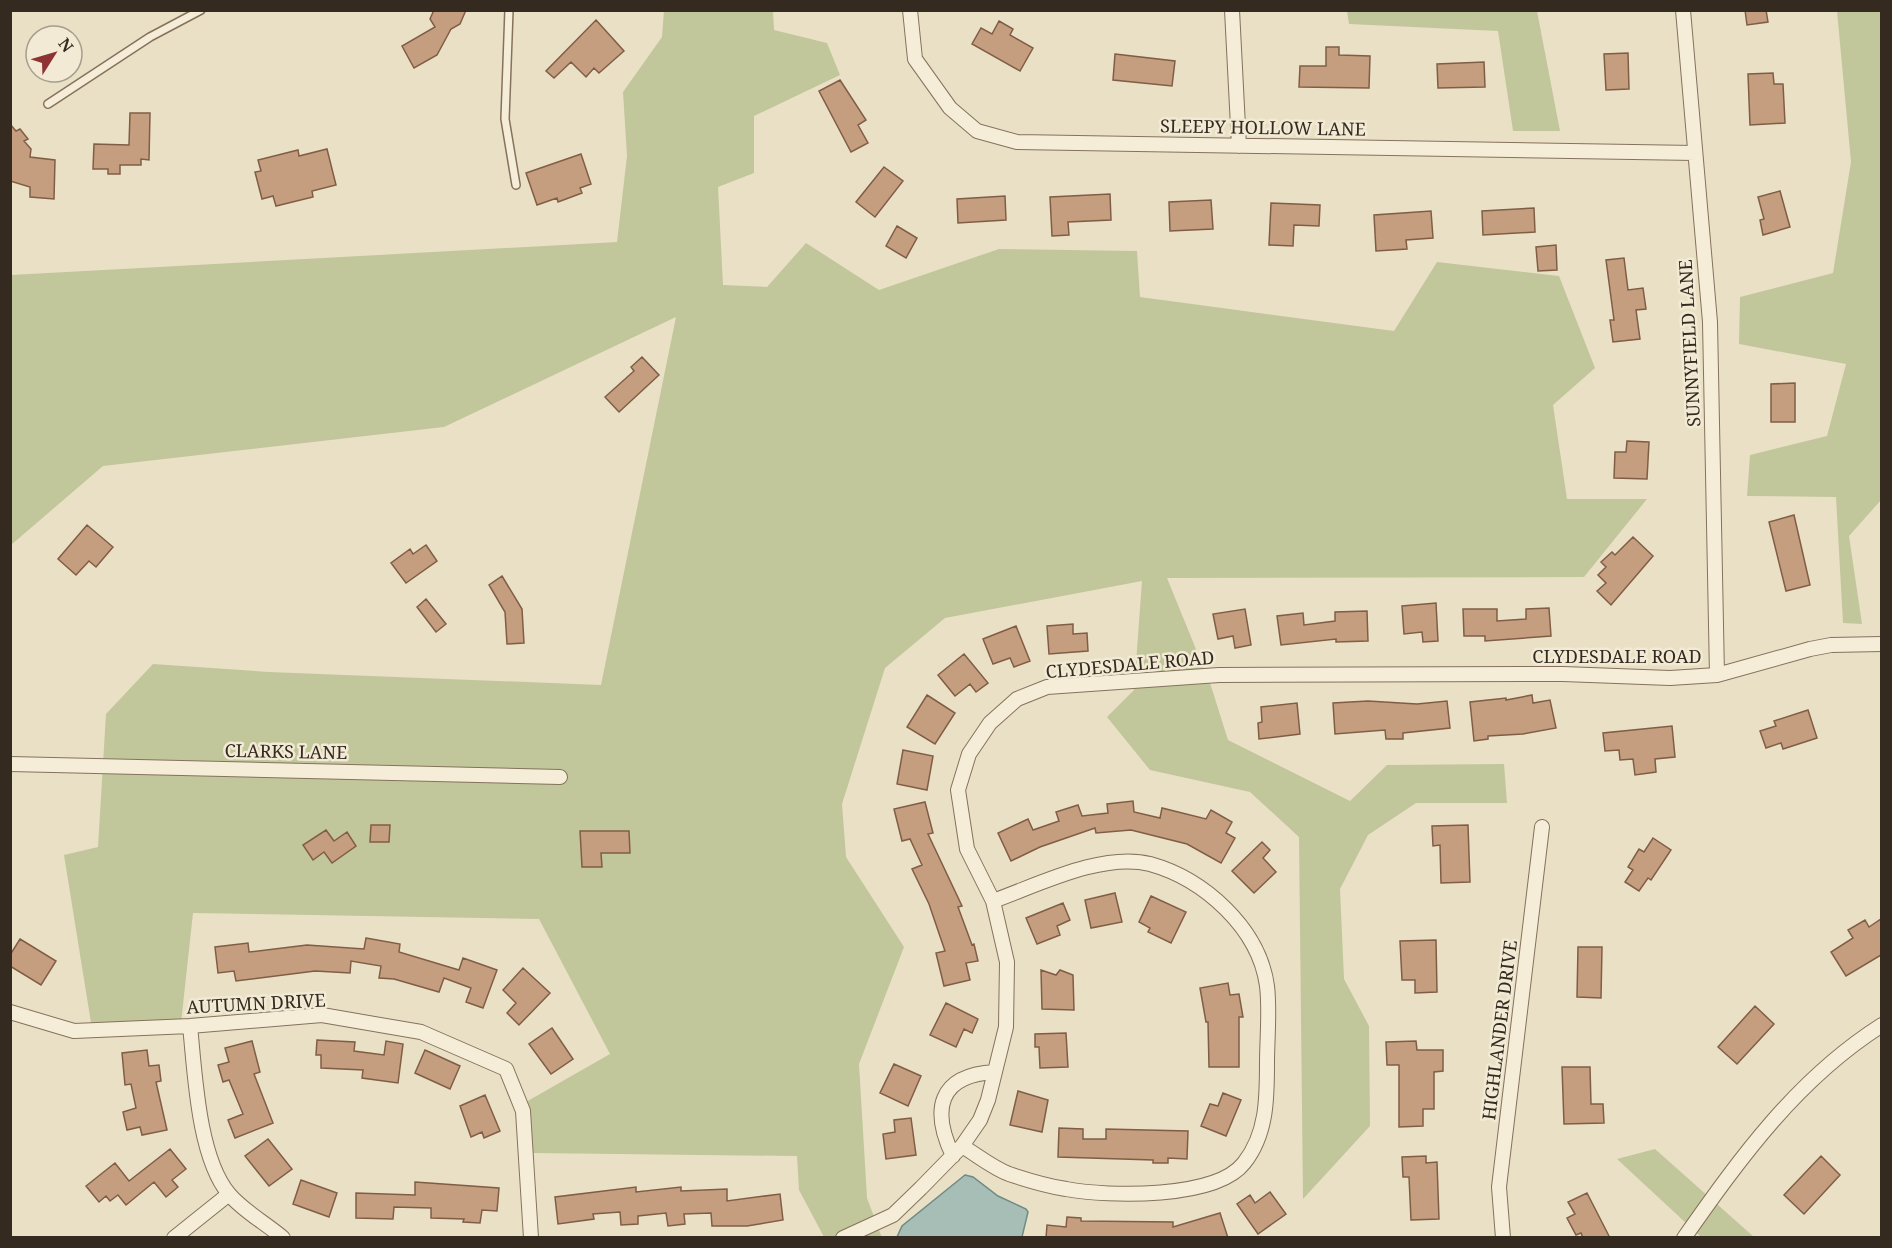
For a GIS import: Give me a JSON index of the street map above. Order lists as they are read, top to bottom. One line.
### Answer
{"streets":{"street":["SLEEPY HOLLOW LANE","SUNNYFIELD LANE","CLYDESDALE ROAD","CLARKS LANE","AUTUMN DRIVE","HIGHLANDER DRIVE"]},"crossings":[["SLEEPY HOLLOW LANE","SUNNYFIELD LANE"],["SUNNYFIELD LANE","CLYDESDALE ROAD"]],"north":"top right"}
